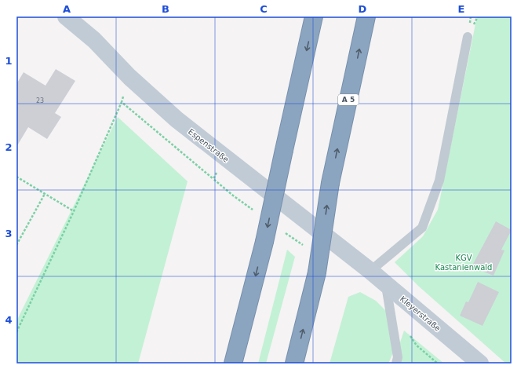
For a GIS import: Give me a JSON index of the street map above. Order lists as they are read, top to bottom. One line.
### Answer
{"streets":{"highway":["A 5"],"street":["Espenstraße","Kleyerstraße"]},"crossings":[["Espenstraße","Kleyerstraße"]],"parks":["KGV Kastanienwald"],"house_numbers":["23"],"grid":{"columns":["A","B","C","D","E"],"rows":["1","2","3","4"]}}
